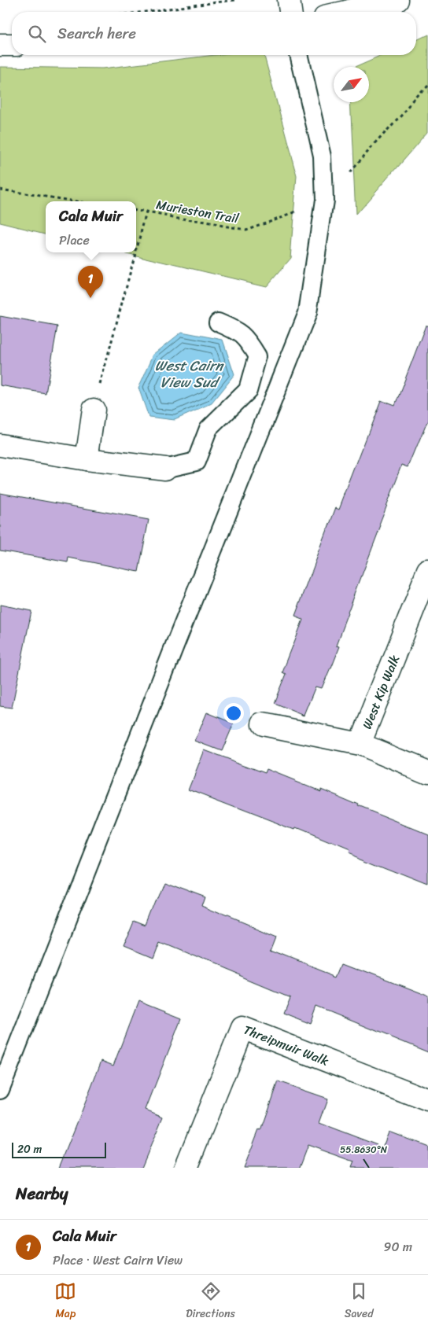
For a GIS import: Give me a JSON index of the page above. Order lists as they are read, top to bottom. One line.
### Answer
{"streets":{"street":["West Kip Walk","Threipmuir Walk"],"path":["Murieston Trail"]},"water":["West Cairn View Sud"],"scale_bar":"20 m","north":"top right","page":{"search":"Search here","popup":["Cala Muir","Place"],"pins":"1","scale":"20 m","heading":"Nearby","list":[{"mark":"1","name":"Cala Muir","note":"Place · West Cairn View","value":"90 m"}],"nav":["Map","Directions","Saved"]},"coordinates":["55.8630°N"]}
